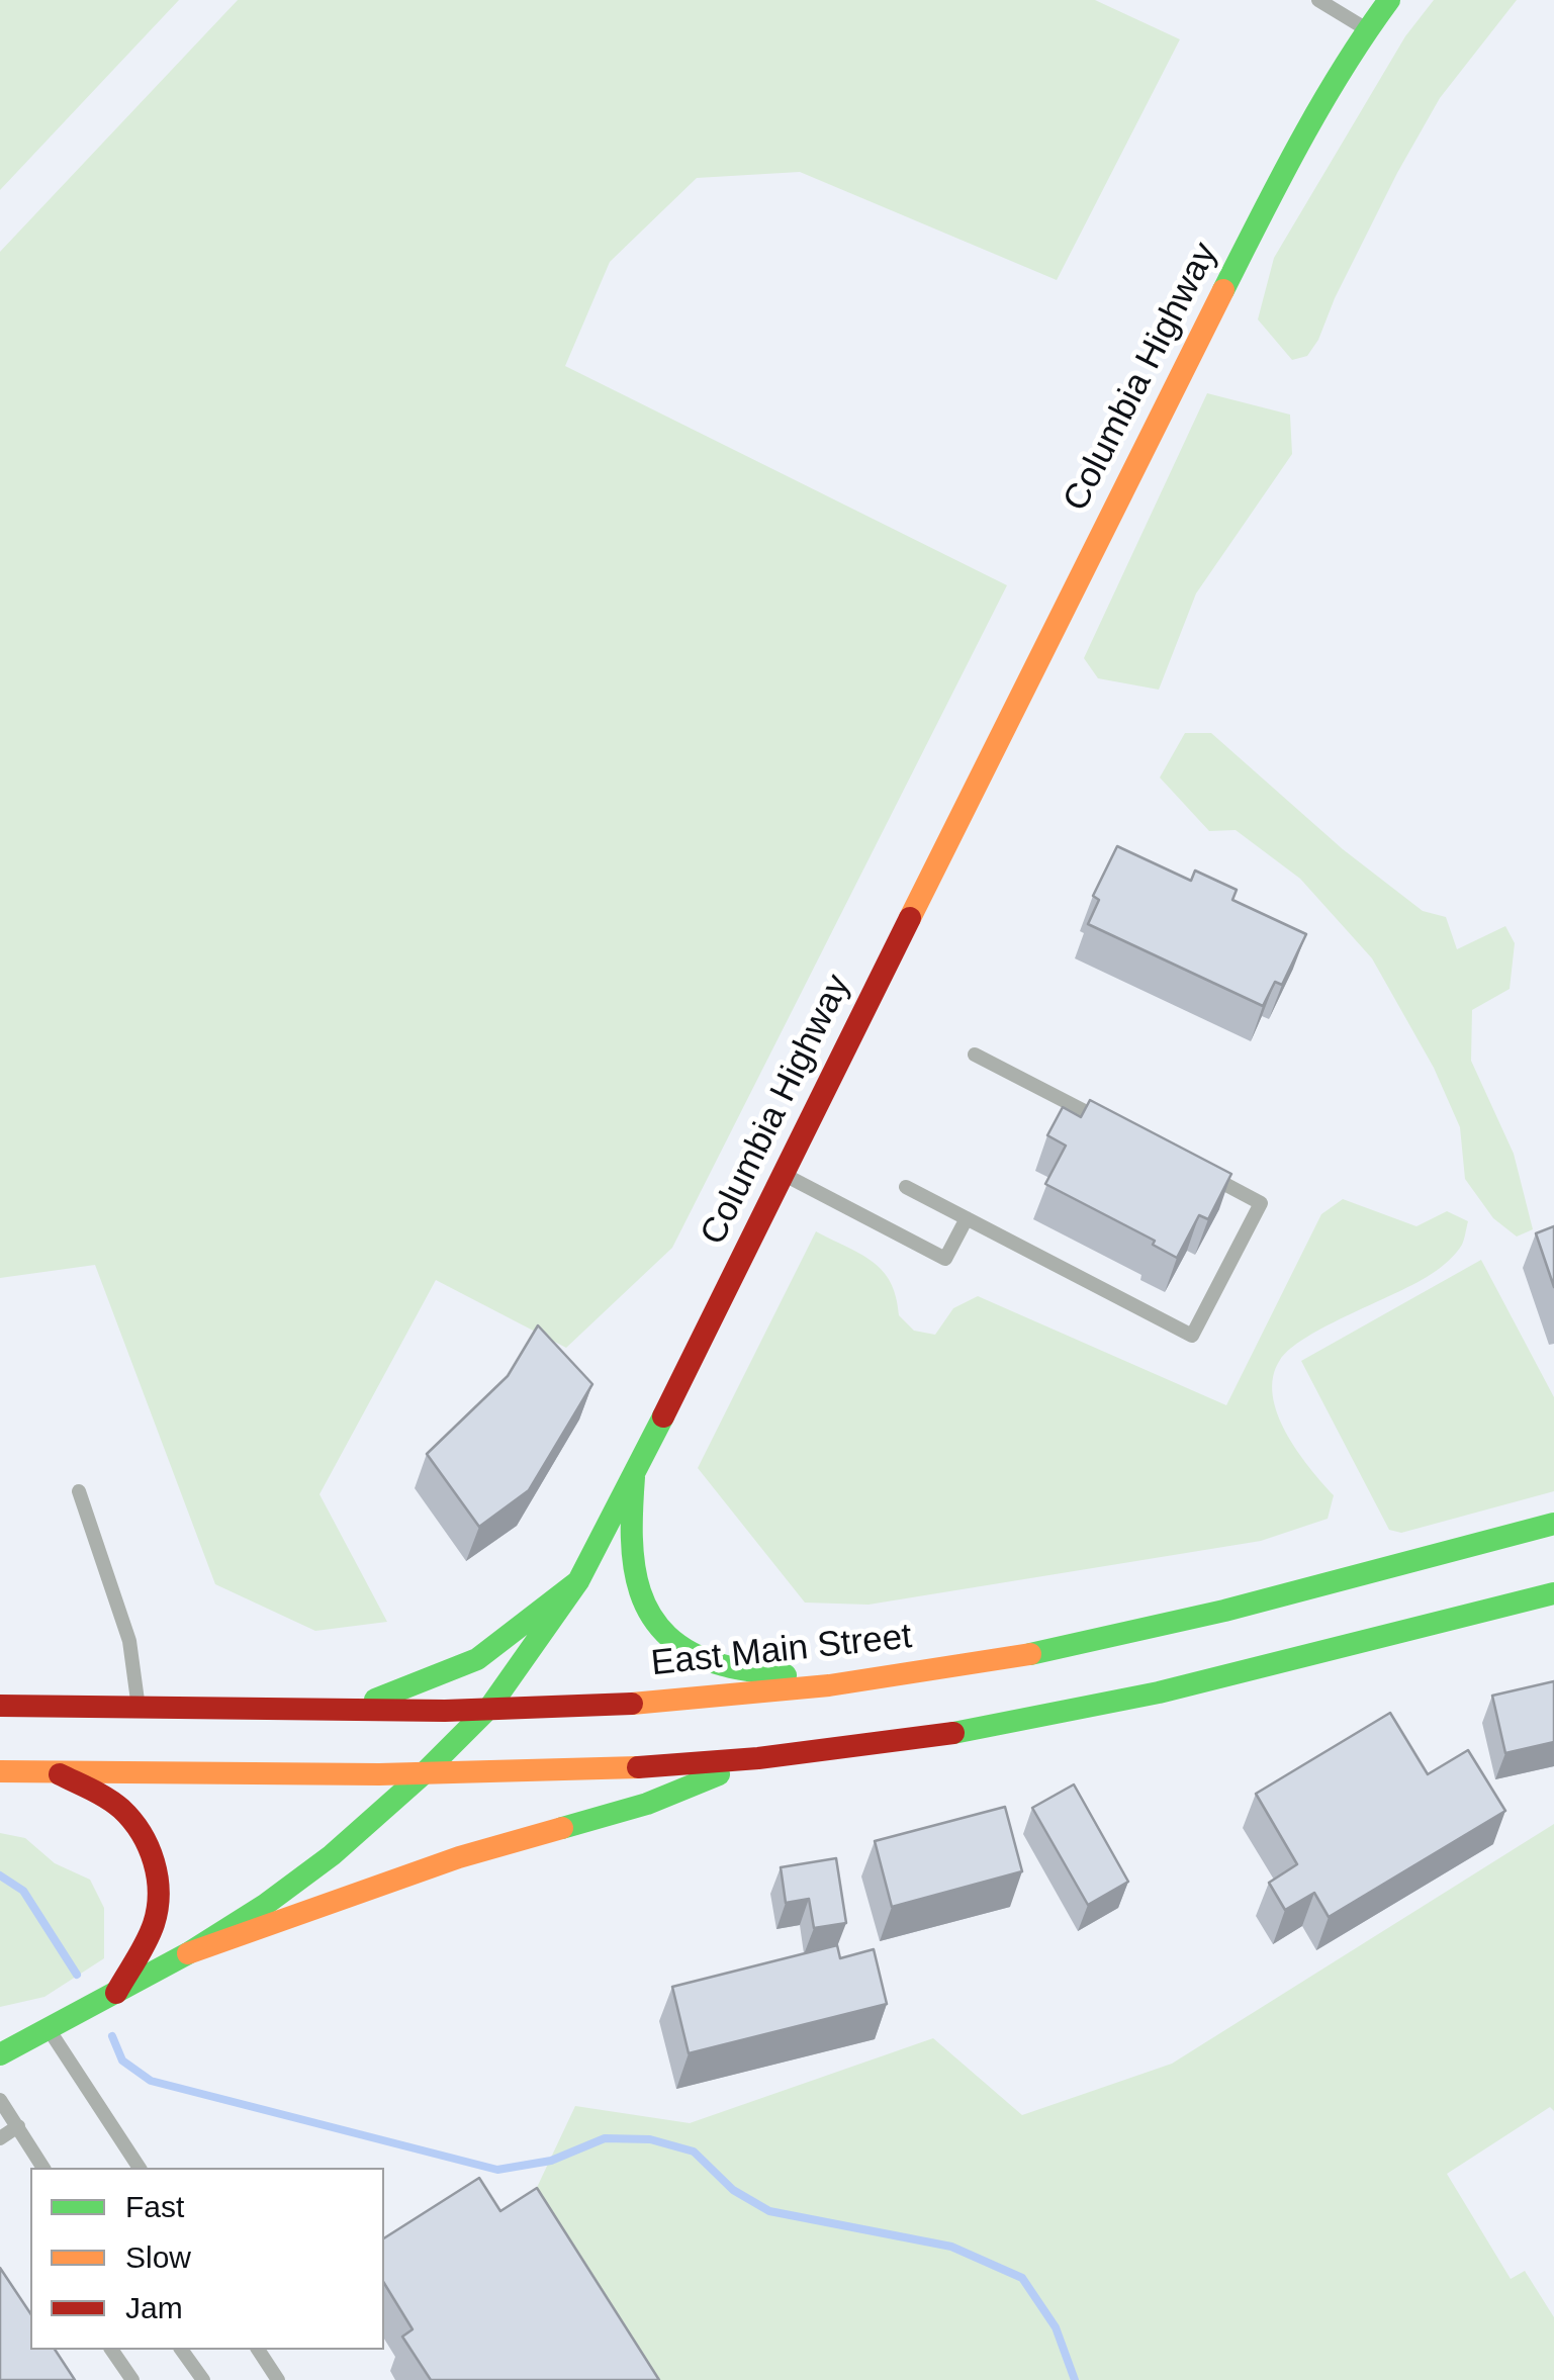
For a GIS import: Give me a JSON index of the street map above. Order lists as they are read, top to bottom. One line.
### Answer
{"streets":{"main road":["Columbia Highway","East Main Street"]},"crossings":[["Columbia Highway","East Main Street"]],"legend":["Fast","Slow","Jam"]}
